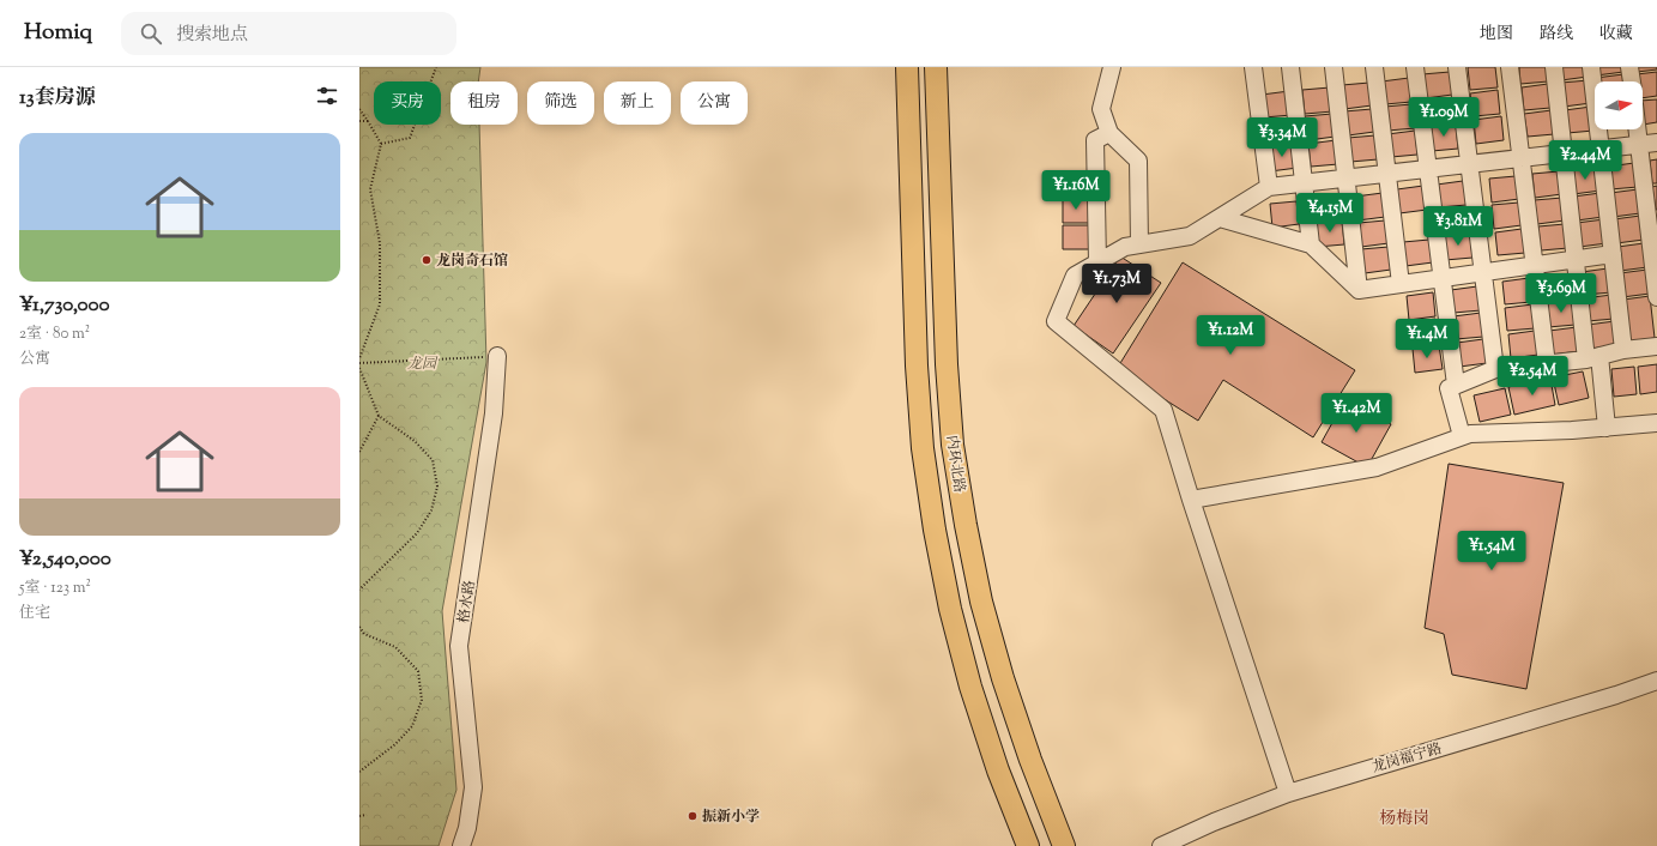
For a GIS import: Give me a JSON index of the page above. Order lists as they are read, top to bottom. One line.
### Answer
{"streets":{"main road":["内环北路"],"street":["格水路","龙岗福宁路"]},"districts":["杨梅岗"],"parks":["龙园"],"places":["龙岗奇石馆","振新小学"],"north":"right","page":{"header":"Homiq","search":"搜索地点","nav":["地图","路线","收藏"],"heading":"13套房源","chip":["买房","租房","筛选","新上","公寓"],"price":["¥1.09M","¥3.34M","¥2.44M","¥1.16M","¥4.15M","¥3.81M","¥1.73M","¥3.69M","¥1.12M","¥1.4M","¥2.54M","¥1.42M","¥1.54M"],"list":[{"name":"¥1,730,000","note":"2室 · 80 m² · 公寓"},{"name":"¥2,540,000","note":"5室 · 123 m² · 住宅"}]}}
